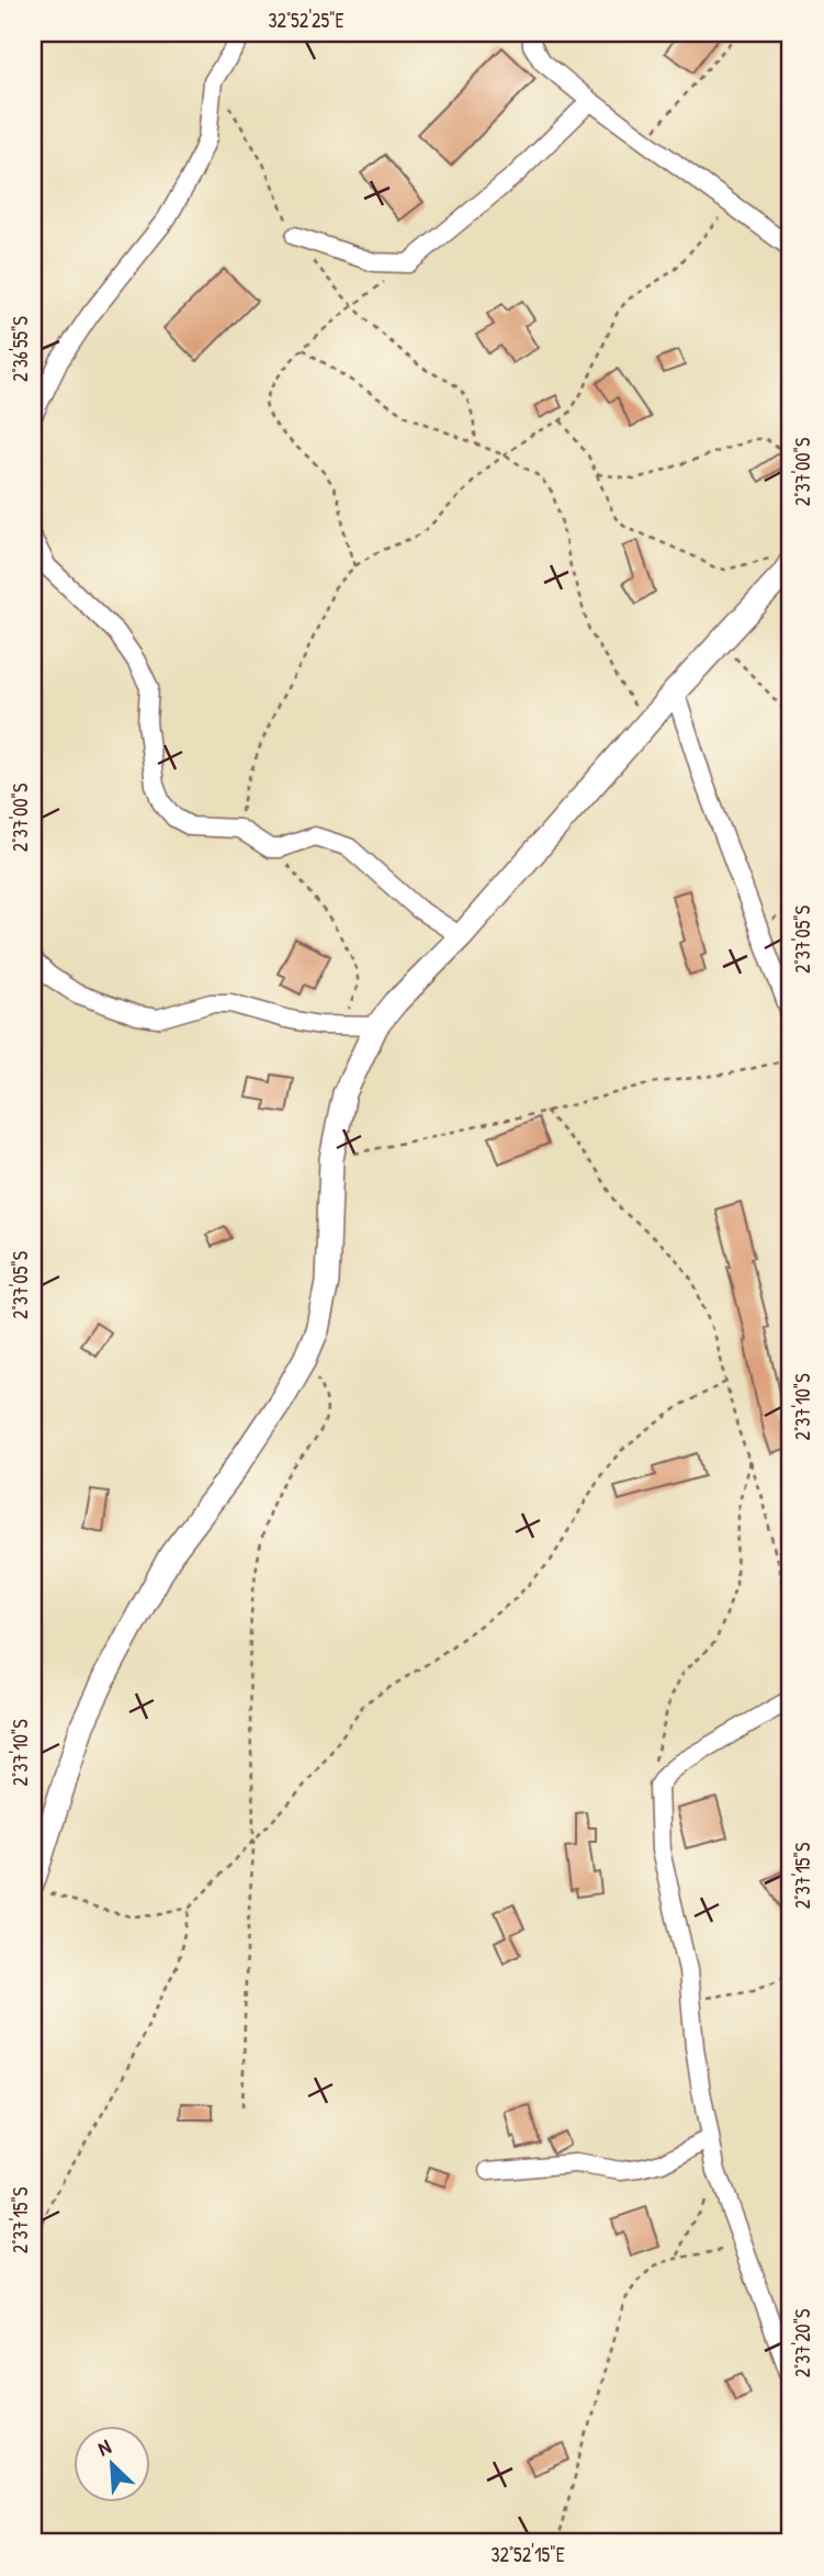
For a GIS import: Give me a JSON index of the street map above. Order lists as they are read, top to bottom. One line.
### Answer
{"north":"top left","coordinates":["32°52'25\"E","2°36'55\"S","2°37'00\"S","2°37'05\"S","2°37'10\"S","2°37'15\"S","2°37'20\"S","32°52'15\"E"]}
